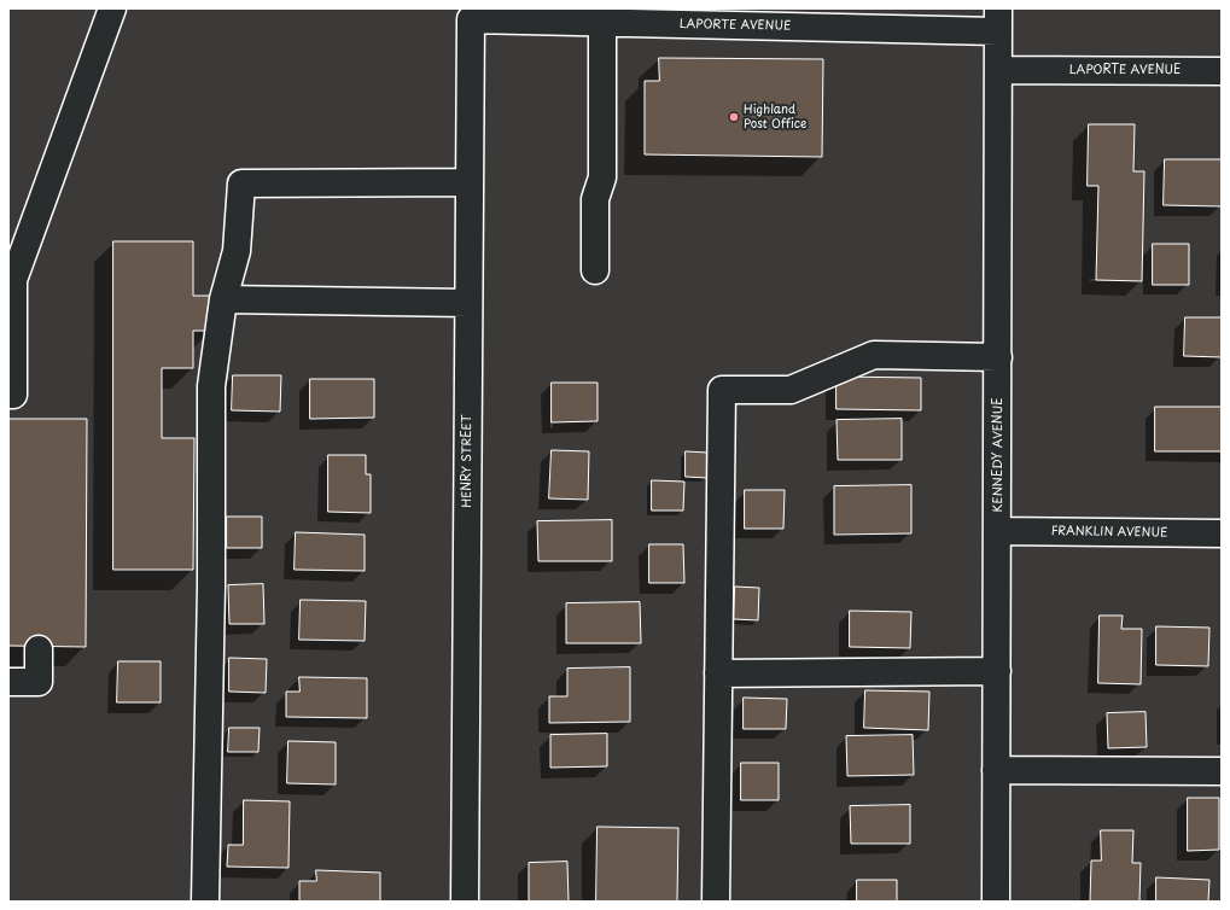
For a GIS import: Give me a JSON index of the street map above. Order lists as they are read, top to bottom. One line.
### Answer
{"streets":{"street":["LAPORTE AVENUE","KENNEDY AVENUE","HENRY STREET","FRANKLIN AVENUE"]},"crossings":[["LAPORTE AVENUE","KENNEDY AVENUE"],["LAPORTE AVENUE","HENRY STREET"],["KENNEDY AVENUE","FRANKLIN AVENUE"]],"places":["Highland Post Office"]}
